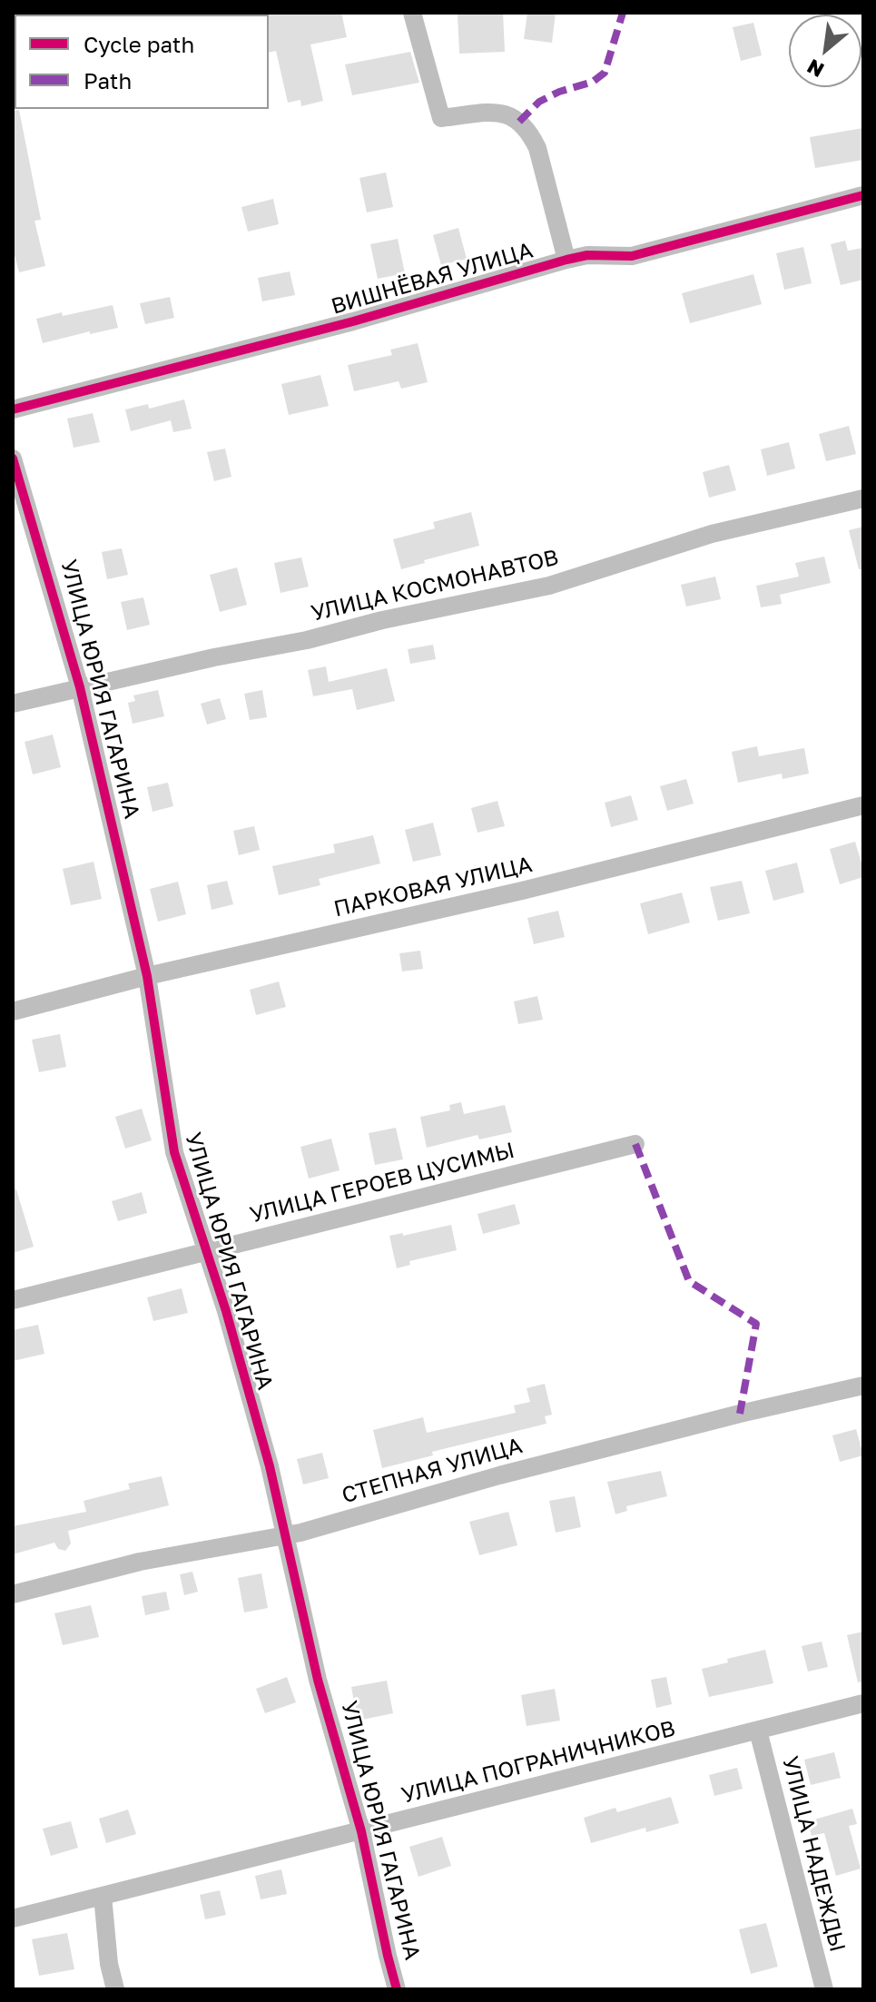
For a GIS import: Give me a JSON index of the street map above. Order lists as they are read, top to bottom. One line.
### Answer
{"streets":{"street":["ВИШНЁВАЯ УЛИЦА","УЛИЦА КОСМОНАВТОВ","УЛИЦА ЮРИЯ ГАГАРИНА","ПАРКОВАЯ УЛИЦА","УЛИЦА ГЕРОЕВ ЦУСИМЫ","СТЕПНАЯ УЛИЦА","УЛИЦА ПОГРАНИЧНИКОВ","УЛИЦА НАДЕЖДЫ"]},"crossings":[["УЛИЦА КОСМОНАВТОВ","УЛИЦА ЮРИЯ ГАГАРИНА"],["УЛИЦА ЮРИЯ ГАГАРИНА","ПАРКОВАЯ УЛИЦА"],["УЛИЦА ЮРИЯ ГАГАРИНА","УЛИЦА ГЕРОЕВ ЦУСИМЫ"],["УЛИЦА ЮРИЯ ГАГАРИНА","СТЕПНАЯ УЛИЦА"],["УЛИЦА ЮРИЯ ГАГАРИНА","УЛИЦА ПОГРАНИЧНИКОВ"],["УЛИЦА ПОГРАНИЧНИКОВ","УЛИЦА НАДЕЖДЫ"]],"legend":["Cycle path","Path"],"north":"bottom left"}
